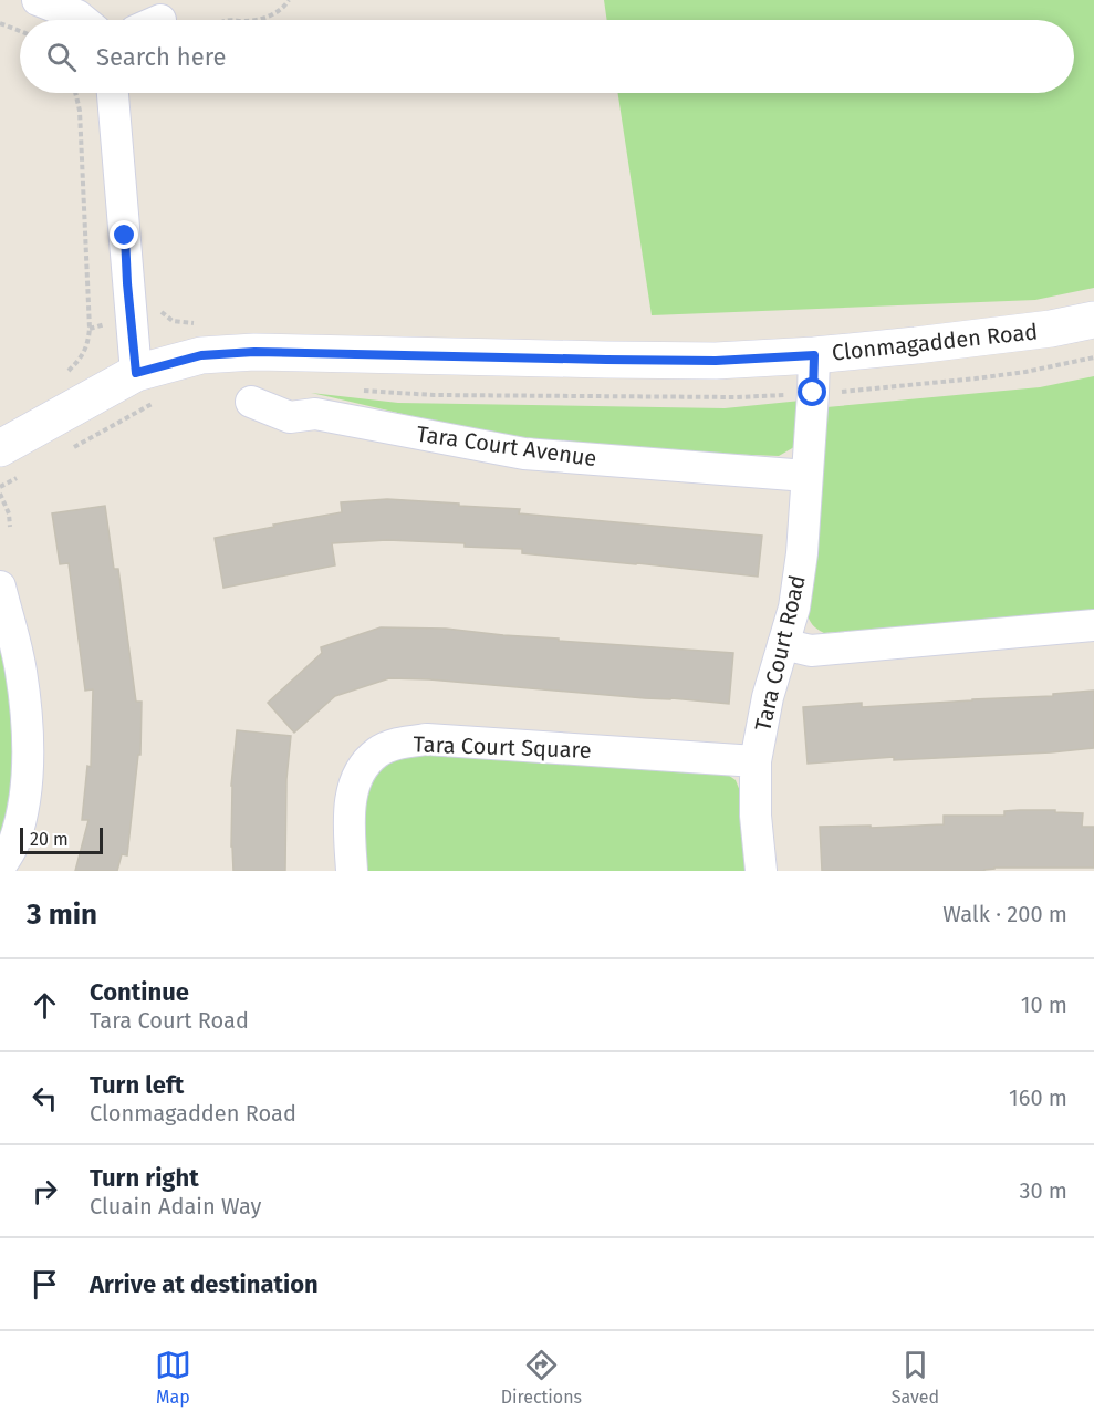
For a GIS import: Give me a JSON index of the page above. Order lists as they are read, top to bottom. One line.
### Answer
{"streets":{"street":["Clonmagadden Road","Tara Court Avenue","Tara Court Road","Tara Court Square"]},"crossings":[["Clonmagadden Road","Tara Court Road"],["Tara Court Avenue","Tara Court Road"],["Tara Court Road","Tara Court Square"]],"scale_bar":"20 m","page":{"search":"Search here","scale":"20 m","heading":["3 min","Walk · 200 m"],"list":[["Continue","Tara Court Road","10 m"],["Turn left","Clonmagadden Road","160 m"],["Turn right","Cluain Adain Way","30 m"],"Arrive at destination"],"nav":["Map","Directions","Saved"]}}
